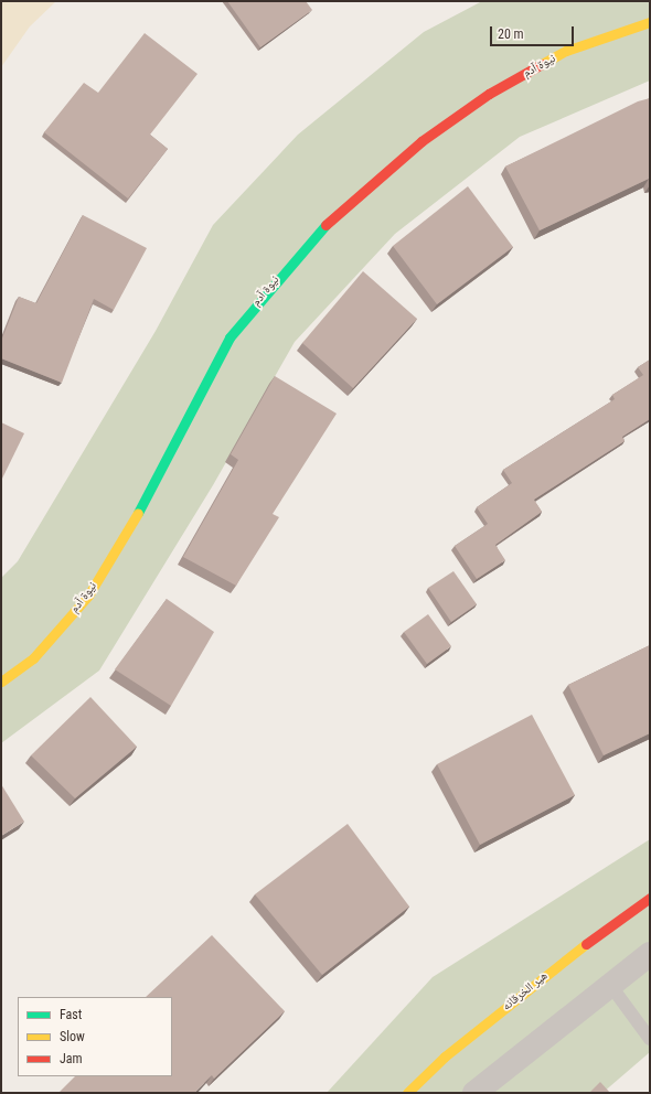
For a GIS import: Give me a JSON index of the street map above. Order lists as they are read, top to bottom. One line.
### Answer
{"streets":{"street":["نيوة آدم","هير الخرقانه"]},"legend":["Fast","Slow","Jam"],"scale_bar":"20 m"}
